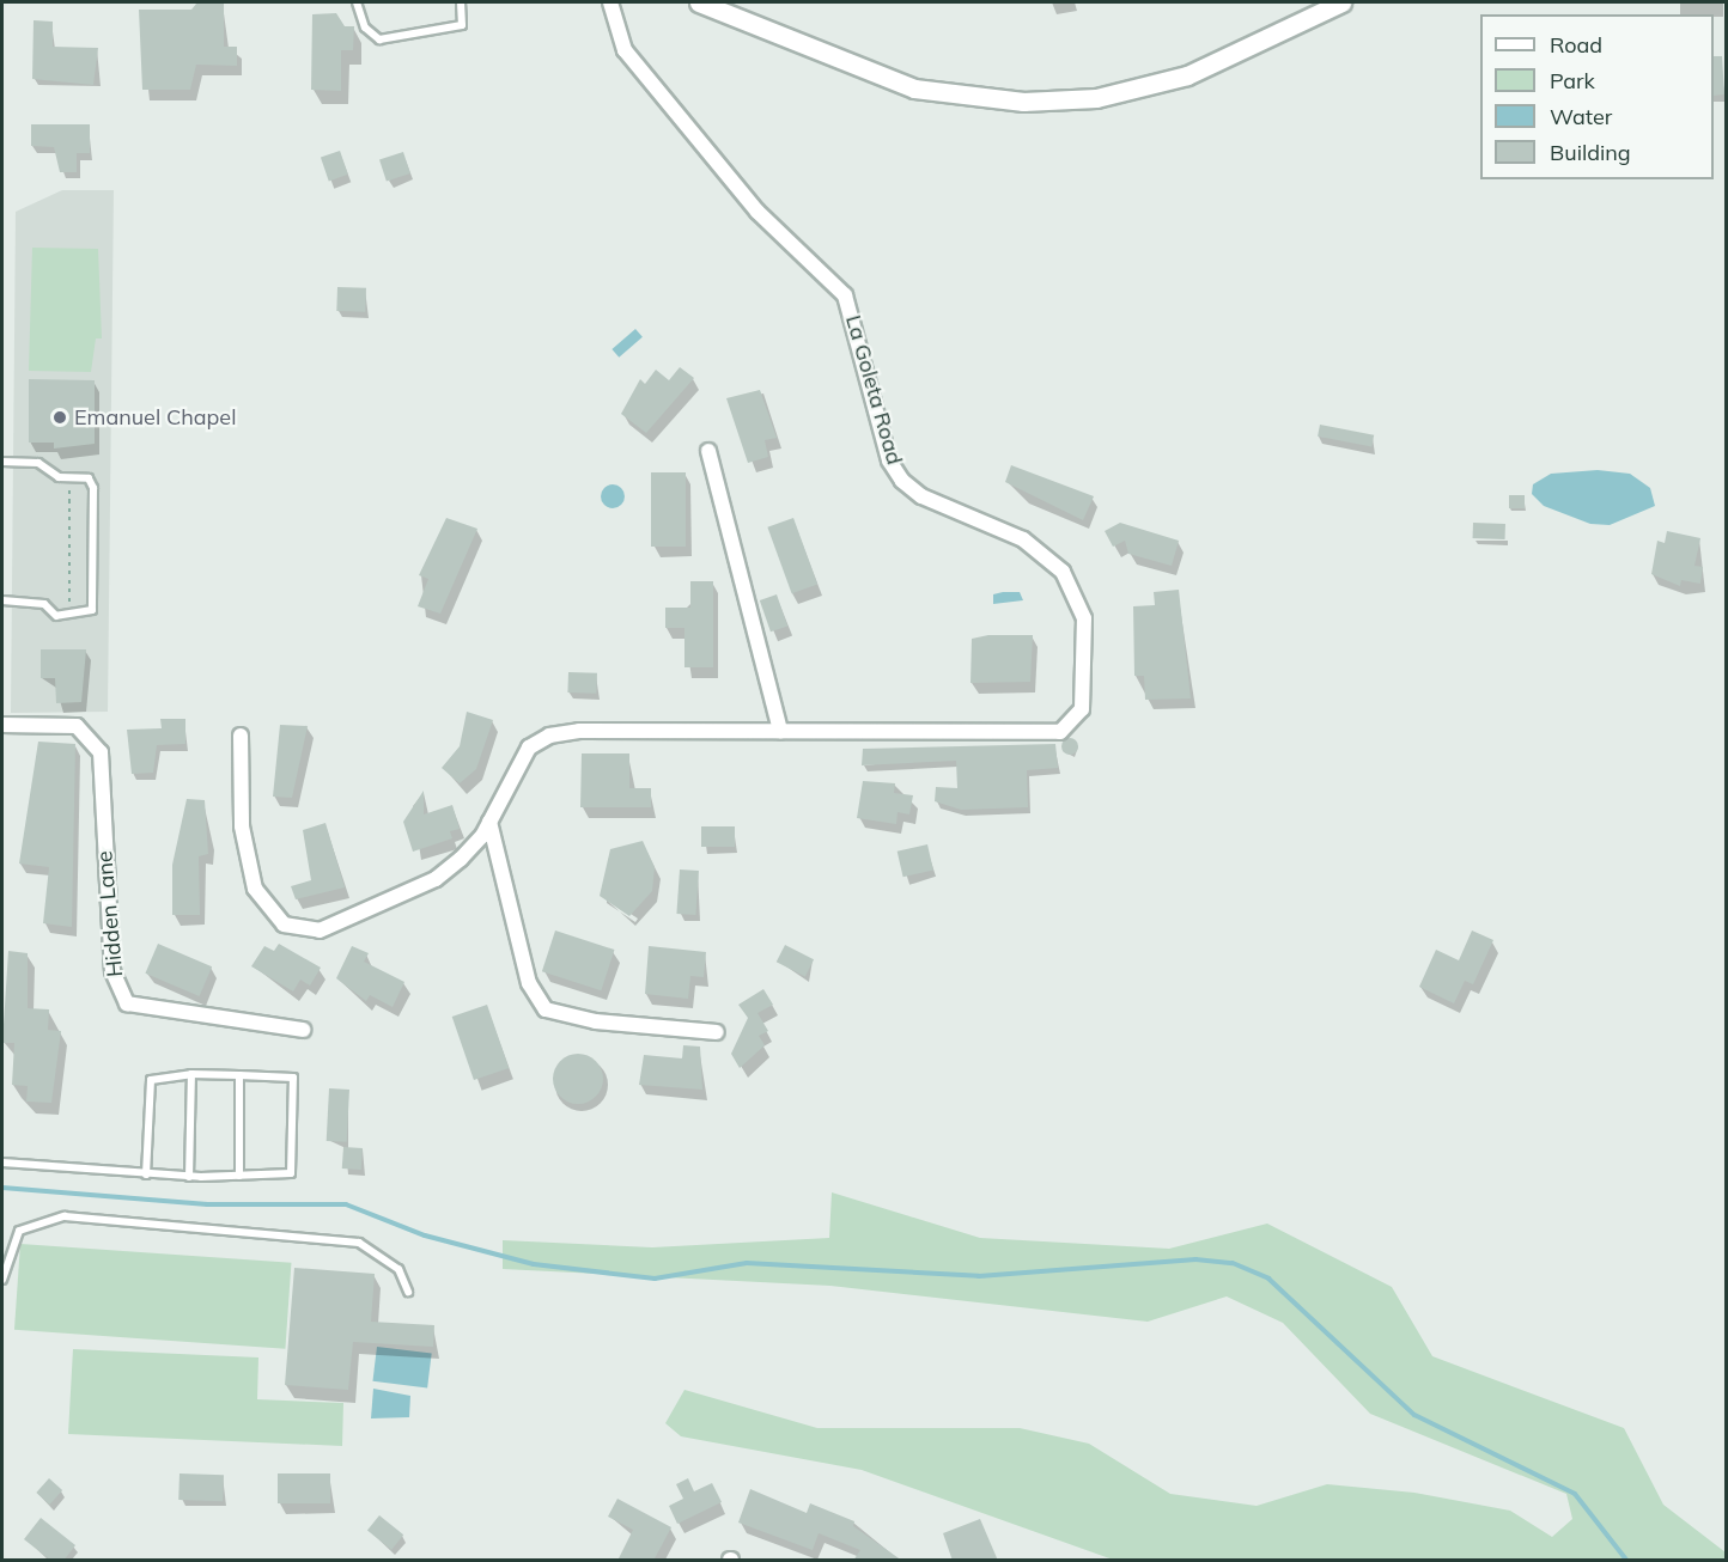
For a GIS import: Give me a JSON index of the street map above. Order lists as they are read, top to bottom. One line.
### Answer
{"streets":{"street":["La Goleta Road","Hidden Lane"]},"places":["Emanuel Chapel"],"legend":["Road","Park","Water","Building"]}
